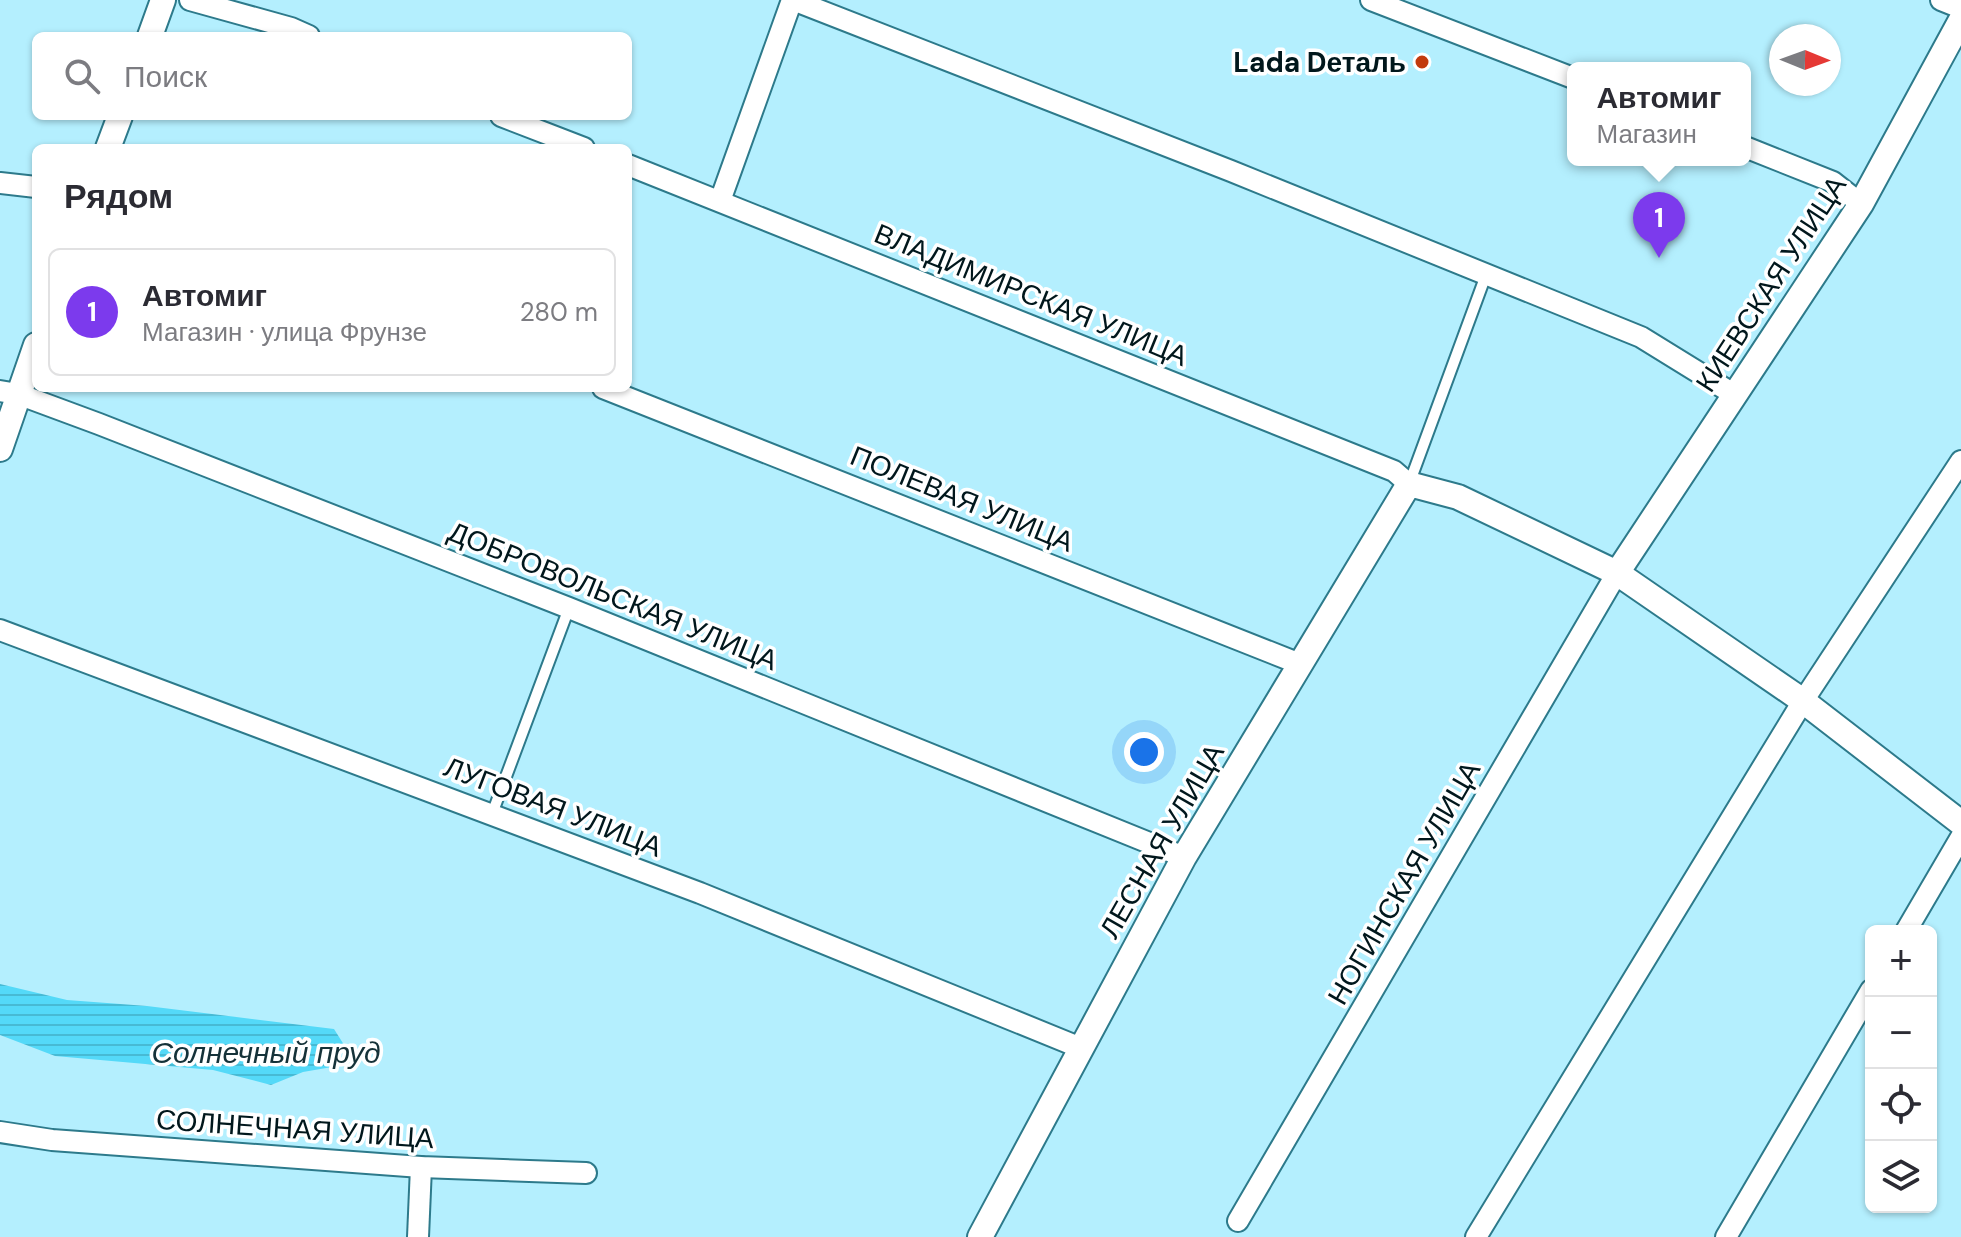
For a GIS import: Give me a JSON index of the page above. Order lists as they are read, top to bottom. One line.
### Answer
{"streets":{"street":["КИЕВСКАЯ УЛИЦА","ВЛАДИМИРСКАЯ УЛИЦА","ПОЛЕВАЯ УЛИЦА","ДОБРОВОЛЬСКАЯ УЛИЦА","ЛУГОВАЯ УЛИЦА","ЛЕСНАЯ УЛИЦА","НОГИНСКАЯ УЛИЦА","СОЛНЕЧНАЯ УЛИЦА"]},"crossings":[["КИЕВСКАЯ УЛИЦА","НОГИНСКАЯ УЛИЦА"],["ВЛАДИМИРСКАЯ УЛИЦА","ЛЕСНАЯ УЛИЦА"],["ПОЛЕВАЯ УЛИЦА","ЛЕСНАЯ УЛИЦА"],["ДОБРОВОЛЬСКАЯ УЛИЦА","ЛЕСНАЯ УЛИЦА"],["ЛУГОВАЯ УЛИЦА","ЛЕСНАЯ УЛИЦА"]],"water":["Солнечный пруд"],"places":["Lada Dеталь"],"north":"right","page":{"search":"Поиск","popup":["Автомиг","Магазин"],"heading":"Рядом","pins":"1","list":[{"mark":"1","name":"Автомиг","note":"Магазин · улица Фрунзе","value":"280 m"}],"map_buttons":["+","−"]}}
